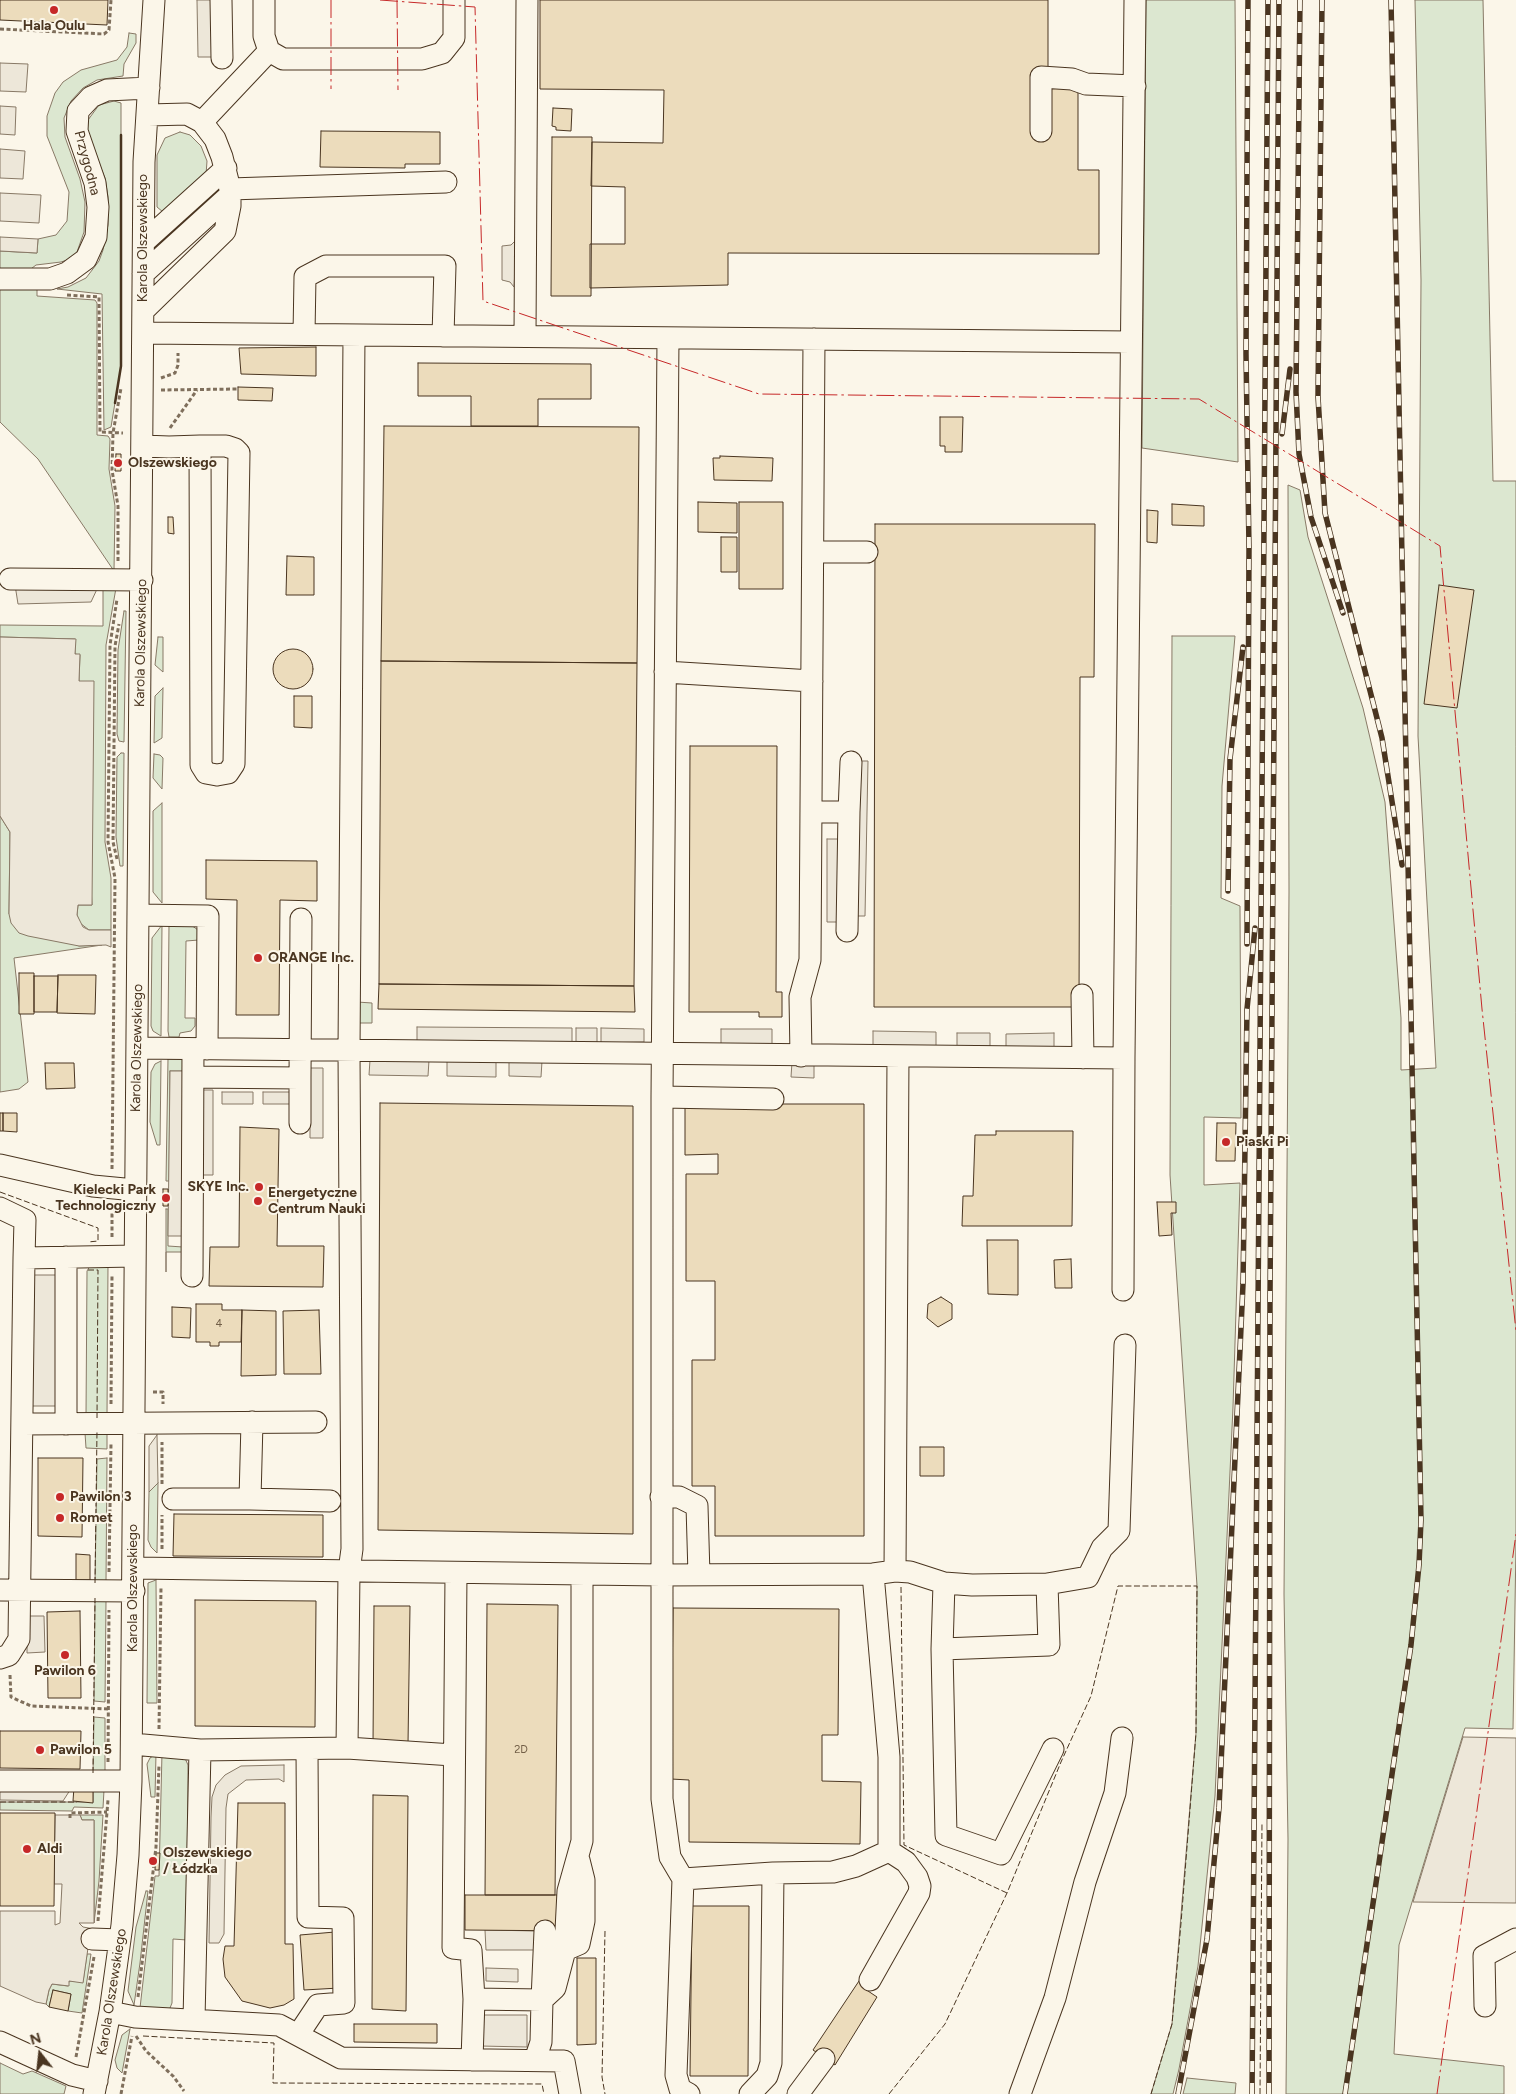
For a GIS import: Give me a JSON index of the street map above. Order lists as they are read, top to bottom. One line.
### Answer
{"streets":{"street":["Przygodna","Karola Olszewskiego"]},"crossings":[["Przygodna","Karola Olszewskiego"]],"places":["Hala Oulu","Olszewskiego","ORANGE Inc.","Piaski Pi","SKYE Inc.","Kielecki Park Technologiczny","Energetyczne Centrum Nauki","Pawilon 3","Romet","Pawilon 6","Pawilon 5","Aldi","Olszewskiego / Łódzka"],"house_numbers":["4","2D"],"north":"top"}
